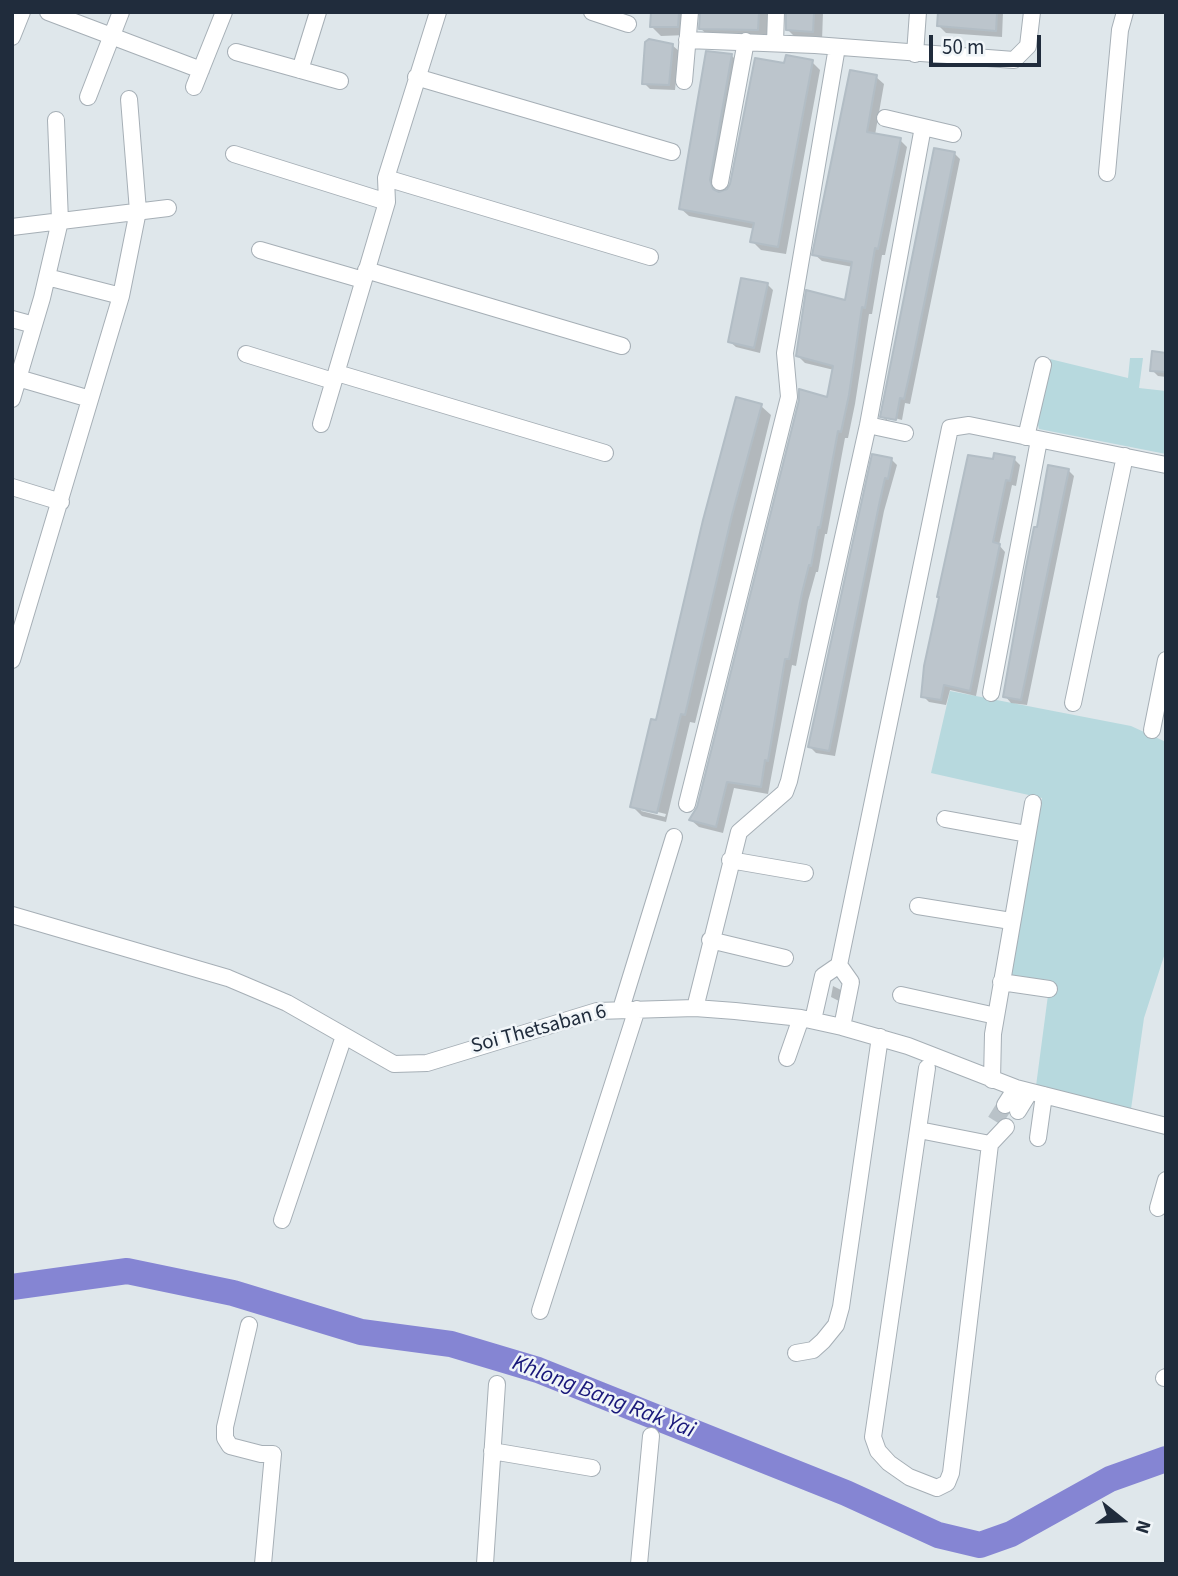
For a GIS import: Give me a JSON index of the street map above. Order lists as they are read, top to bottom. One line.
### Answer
{"streets":{"street":["Soi Thetsaban 6"]},"water":["Khlong Bang Rak Yai"],"scale_bar":"50 m","north":"right"}
